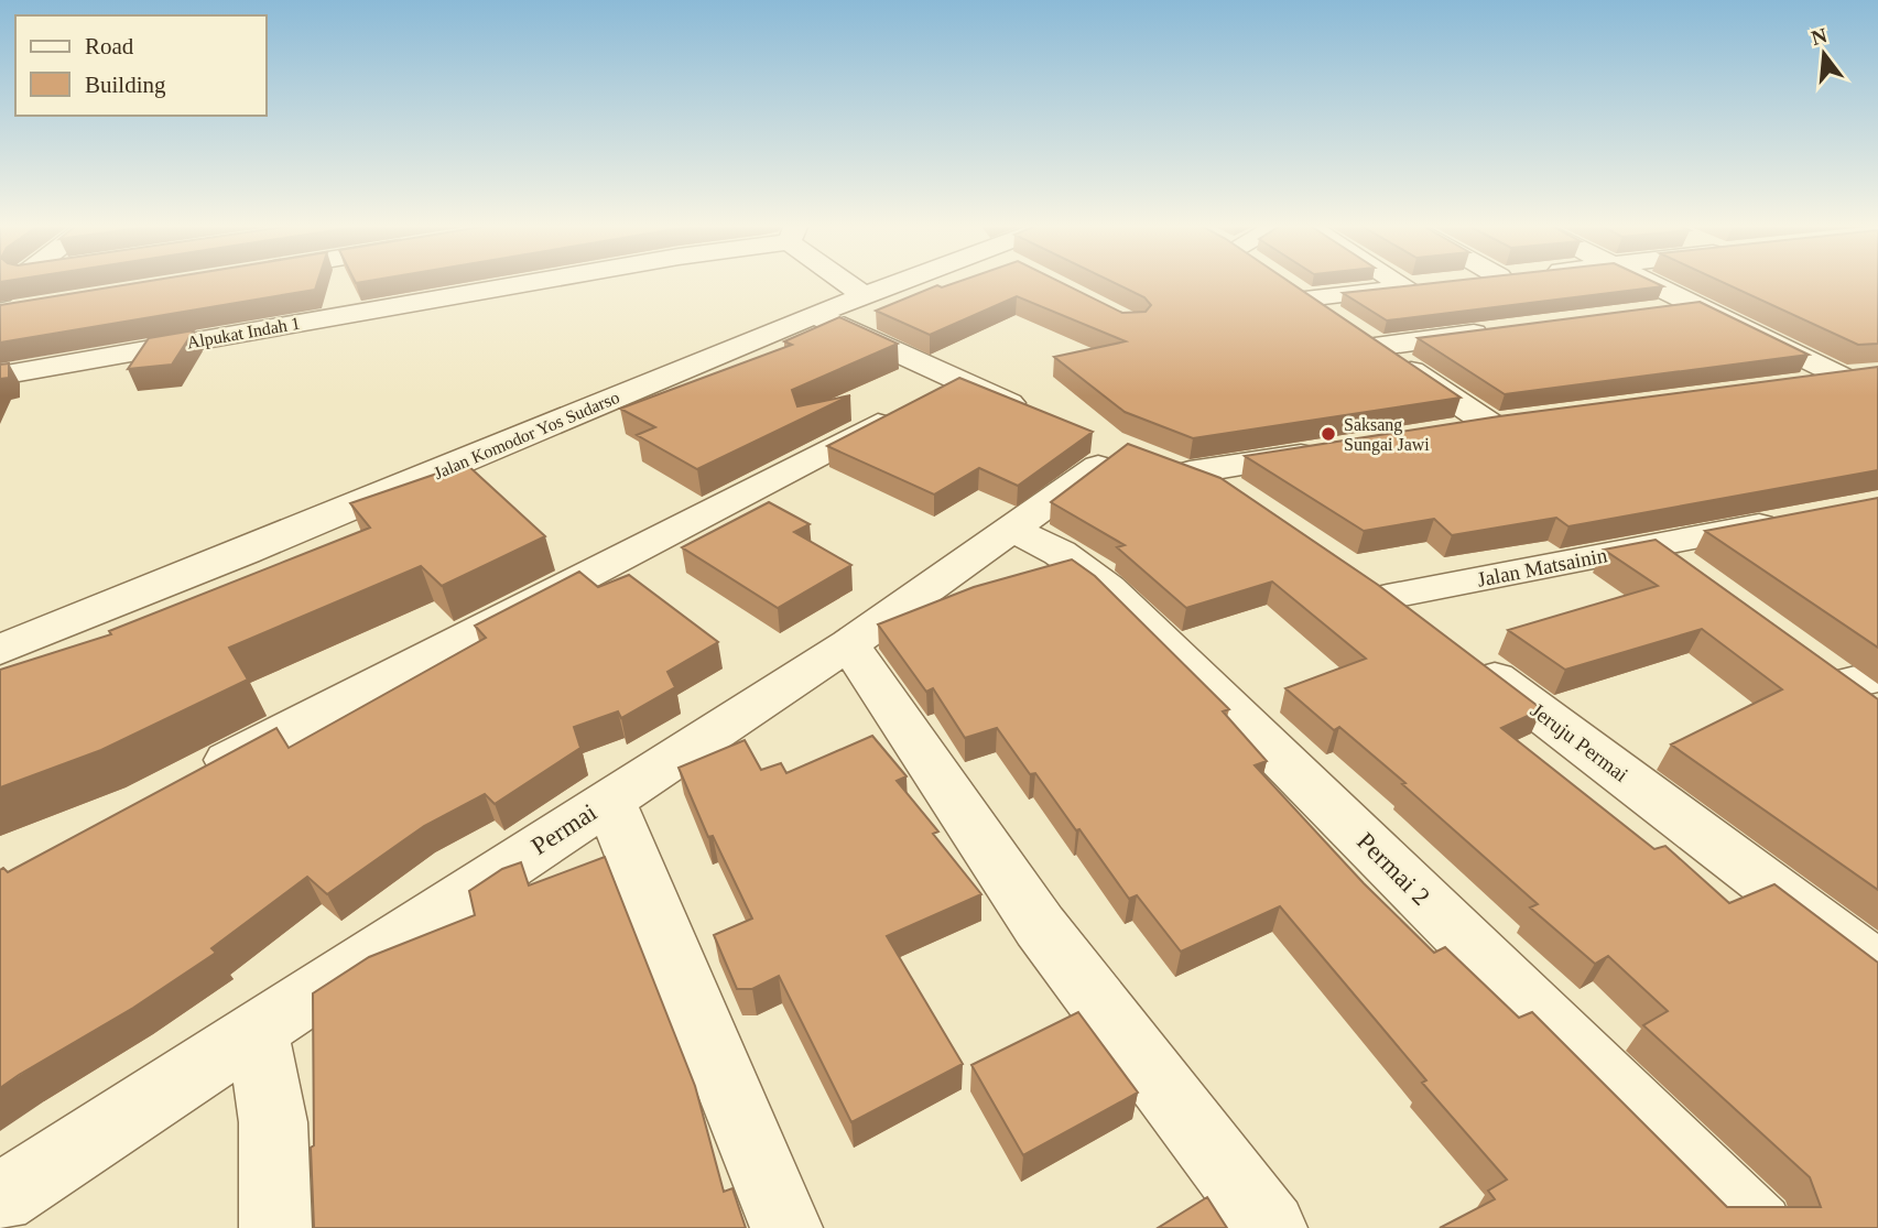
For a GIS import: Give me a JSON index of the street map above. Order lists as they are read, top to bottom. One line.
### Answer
{"streets":{"street":["Alpukat Indah 1","Jalan Komodor Yos Sudarso","Jalan Matsainin","Jeruju Permai","Permai","Permai 2"]},"crossings":[["Permai","Permai 2"]],"places":["Saksang Sungai Jawi"],"legend":["Road","Building"],"north":"top"}
